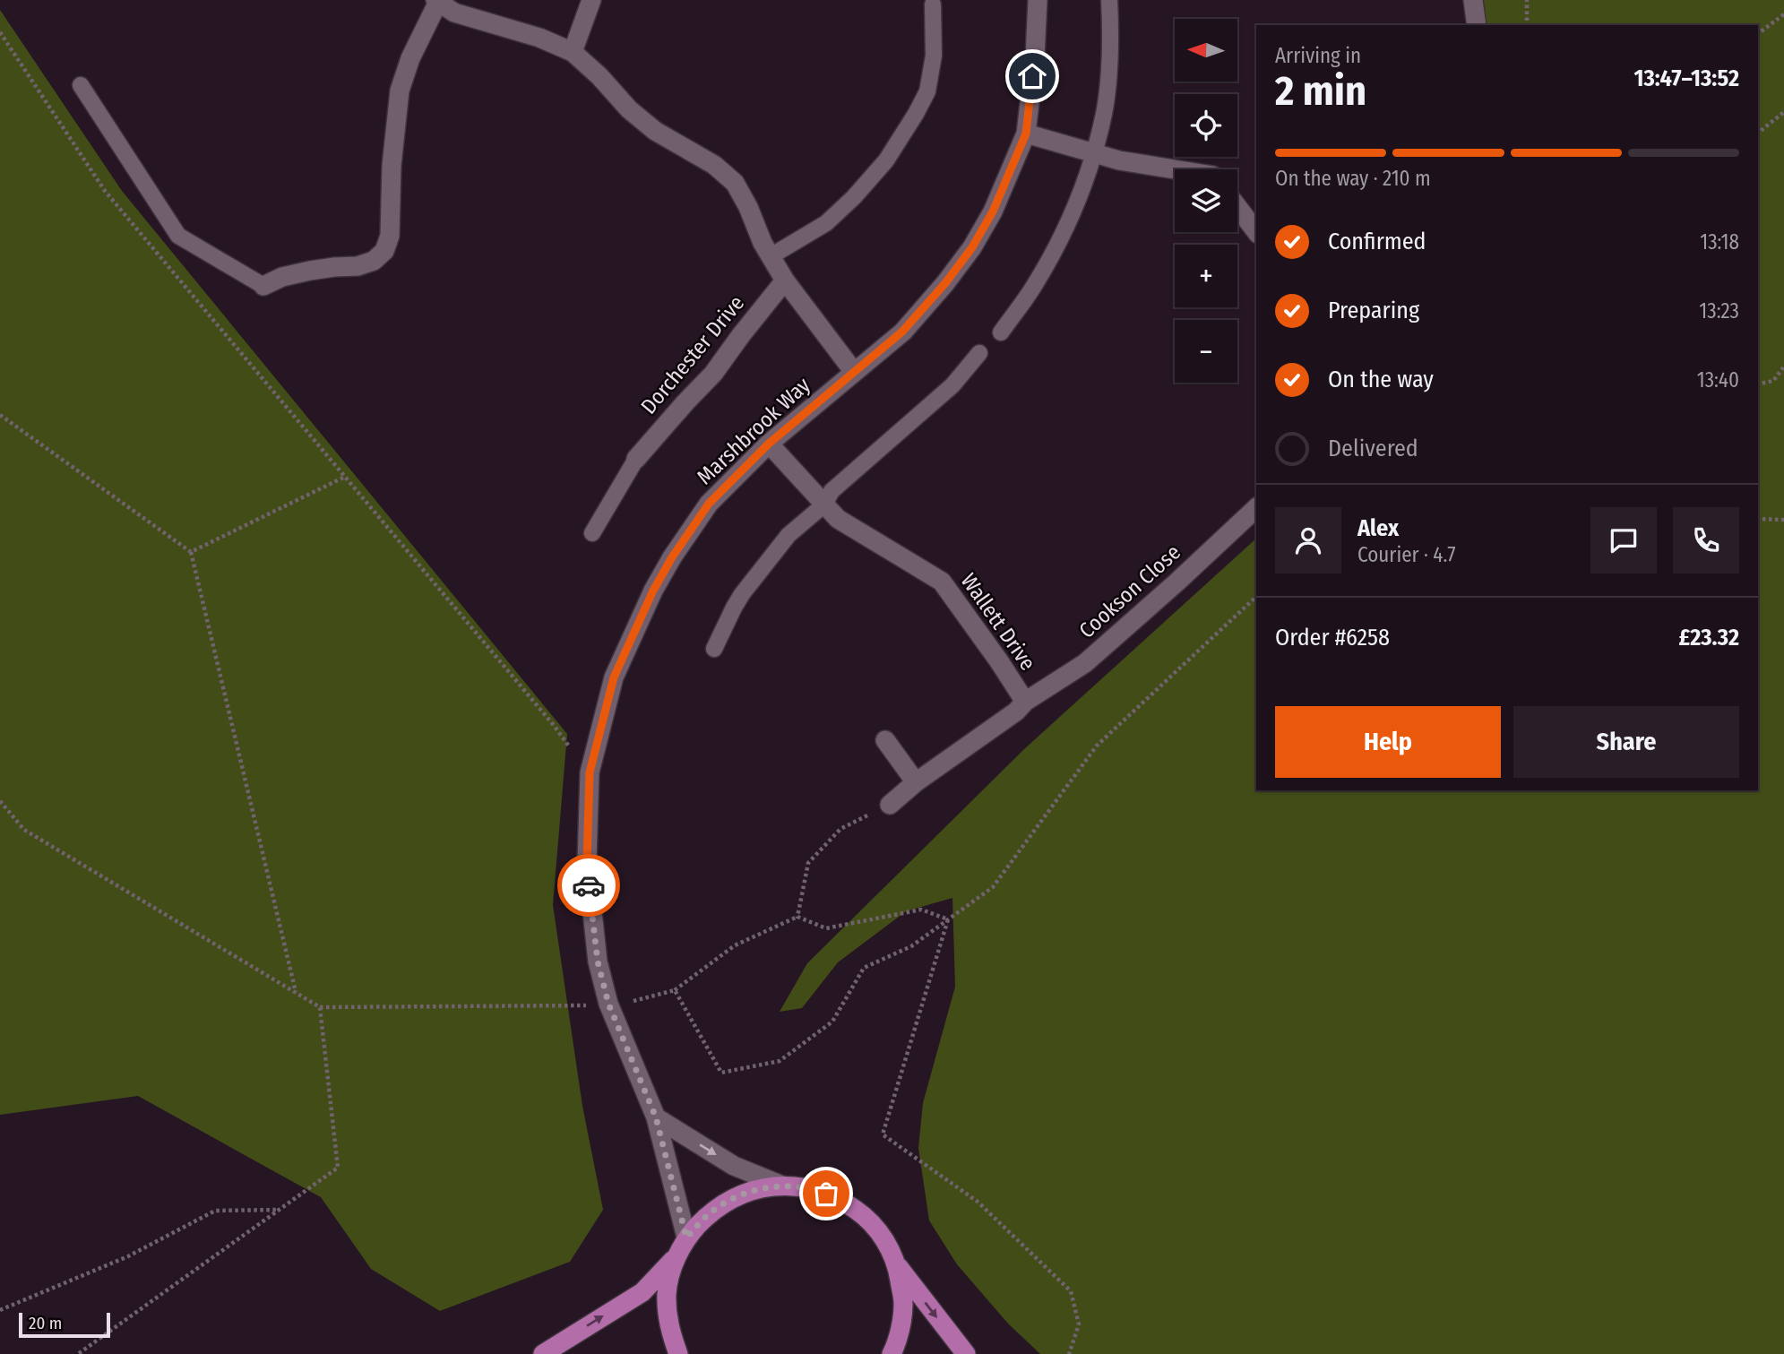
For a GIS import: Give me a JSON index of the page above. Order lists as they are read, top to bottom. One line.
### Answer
{"streets":{"street":["Dorchester Drive","Marshbrook Way","Cookson Close","Wallett Drive"]},"crossings":[["Marshbrook Way","Wallett Drive"],["Cookson Close","Wallett Drive"]],"scale_bar":"20 m","north":"left","page":{"map_buttons":["+","−"],"heading":["2 min","Arriving in","13:47–13:52"],"panel":["Alex","Courier · 4.7","Order #6258","£23.32"],"bar":"On the way · 210 m","list":[["Confirmed","13:18"],["Preparing","13:23"],["On the way","13:40"],"Delivered"],"buttons":["Help","Share"],"scale":"20 m"}}
